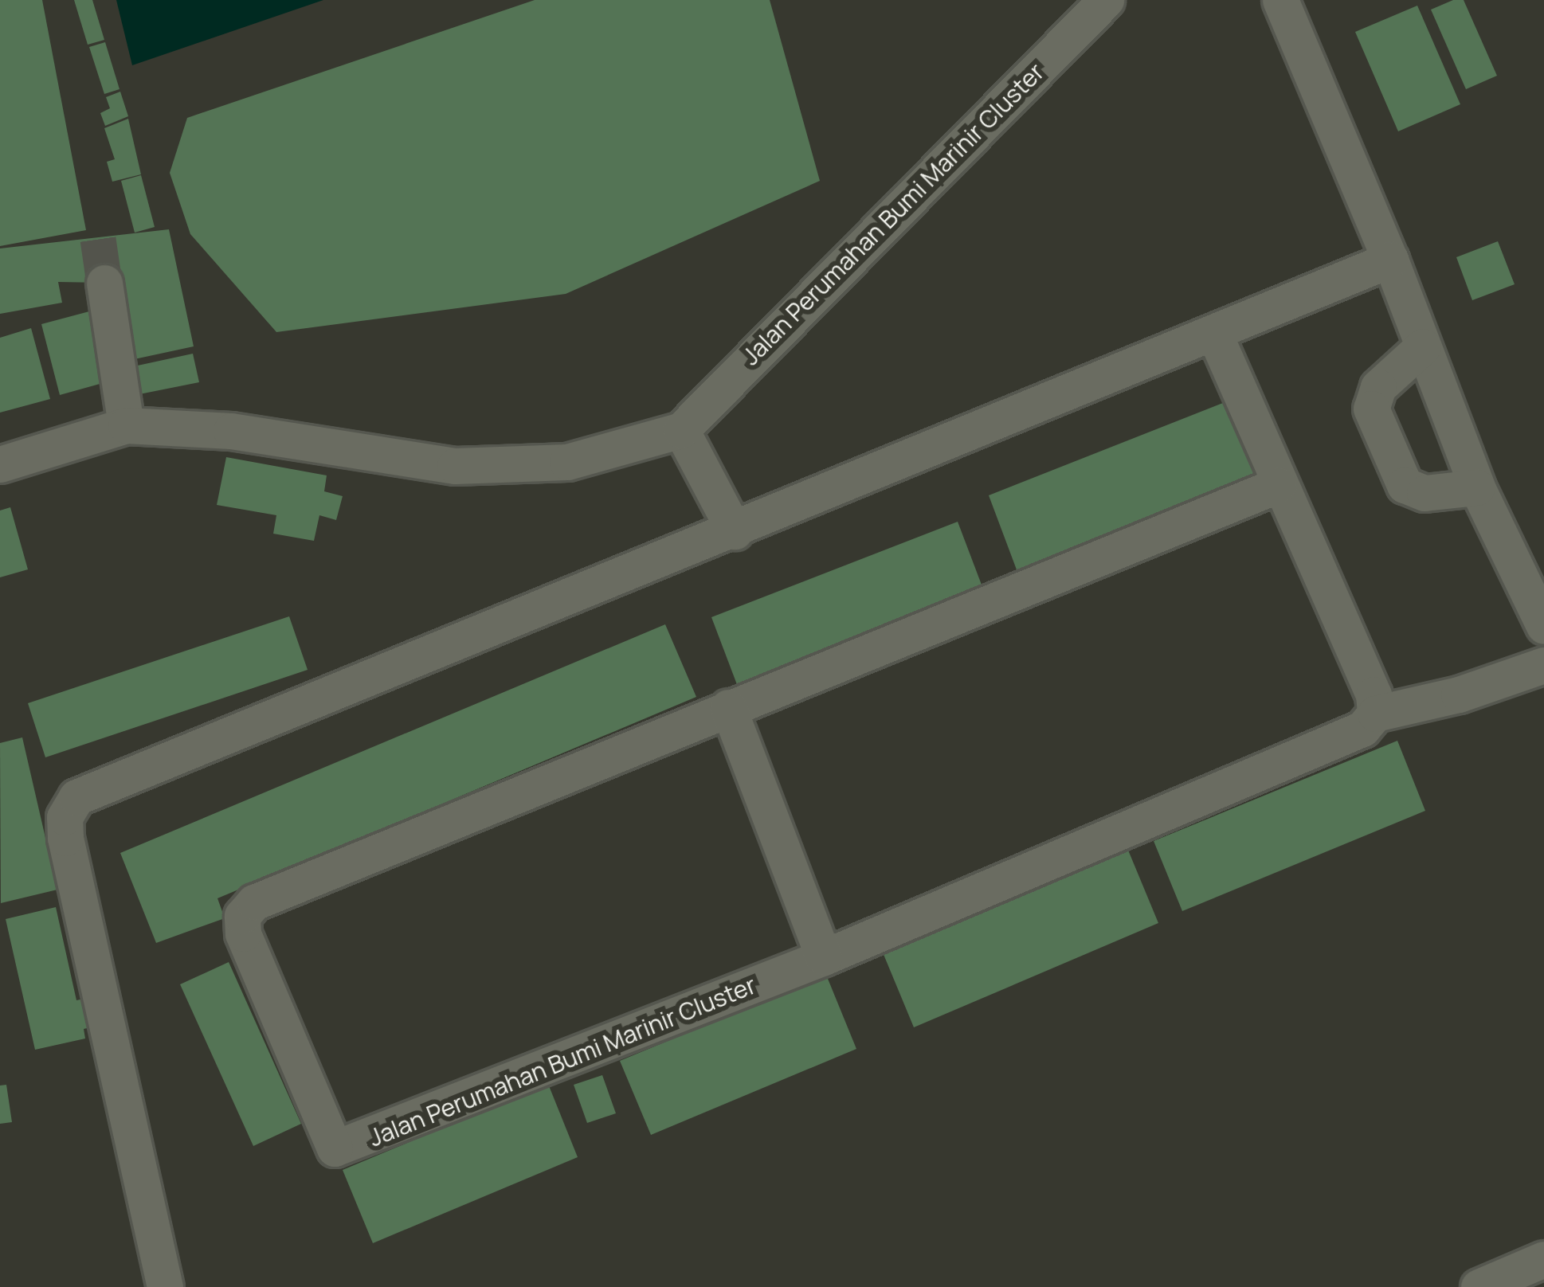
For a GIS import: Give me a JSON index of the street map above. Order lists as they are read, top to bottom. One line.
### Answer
{"streets":{"street":["Jalan Perumahan Bumi Marinir Cluster"]}}
